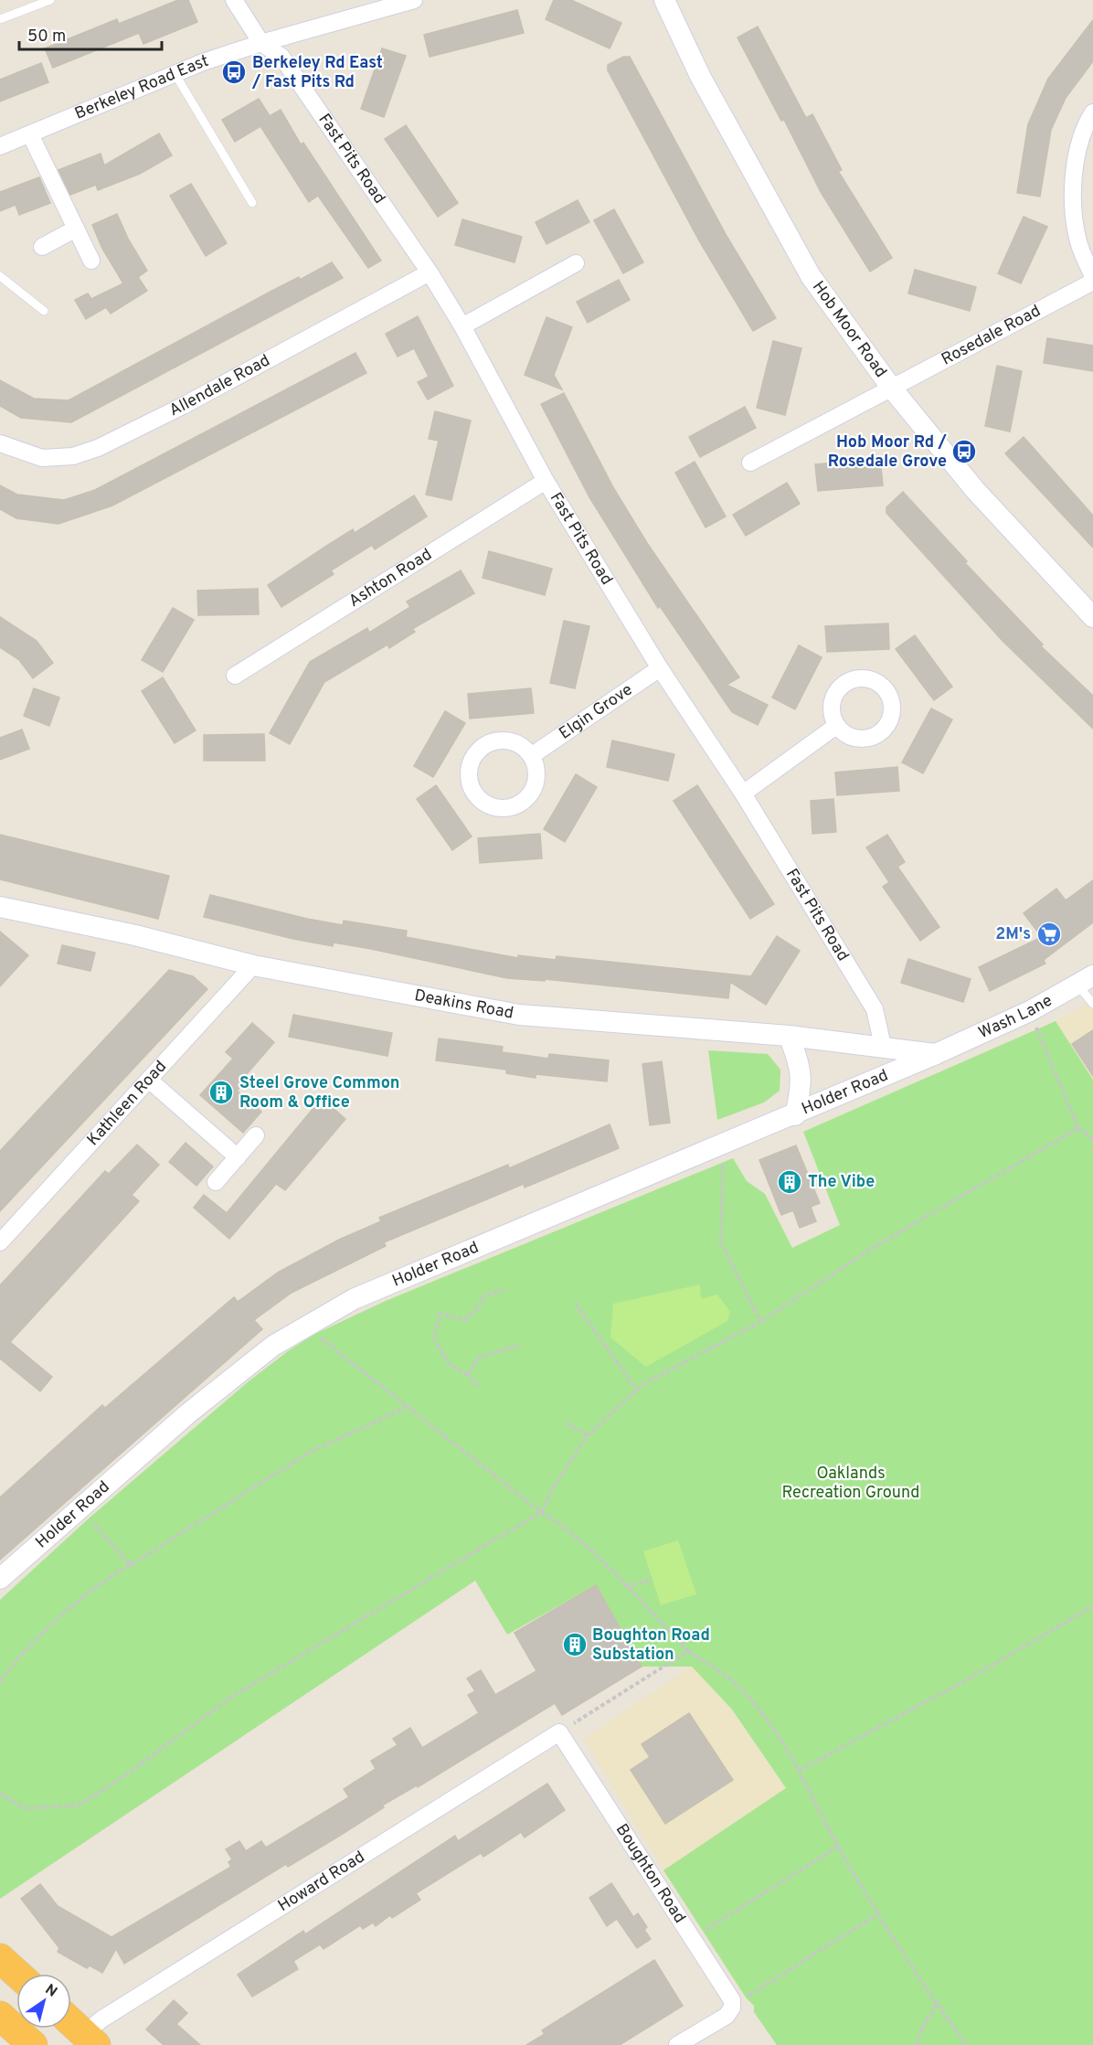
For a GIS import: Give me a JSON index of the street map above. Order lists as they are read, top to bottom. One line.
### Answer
{"streets":{"street":["Berkeley Road East","Fast Pits Road","Hob Moor Road","Rosedale Road","Allendale Road","Ashton Road","Elgin Grove","Deakins Road","Wash Lane","Holder Road","Kathleen Road","Boughton Road","Howard Road"]},"crossings":[["Berkeley Road East","Fast Pits Road"],["Fast Pits Road","Allendale Road"],["Fast Pits Road","Ashton Road"],["Fast Pits Road","Elgin Grove"],["Fast Pits Road","Deakins Road"],["Hob Moor Road","Rosedale Road"],["Deakins Road","Wash Lane"],["Deakins Road","Holder Road"],["Deakins Road","Kathleen Road"],["Wash Lane","Holder Road"],["Boughton Road","Howard Road"]],"parks":["Oaklands Recreation Ground"],"places":{"bus stop":["Berkeley Rd East / Fast Pits Rd","Hob Moor Rd / Rosedale Grove"],"supermarket":["2M's"],"building":["Steel Grove Common Room & Office","The Vibe","Boughton Road Substation"]},"scale_bar":"50 m","north":"top right"}
